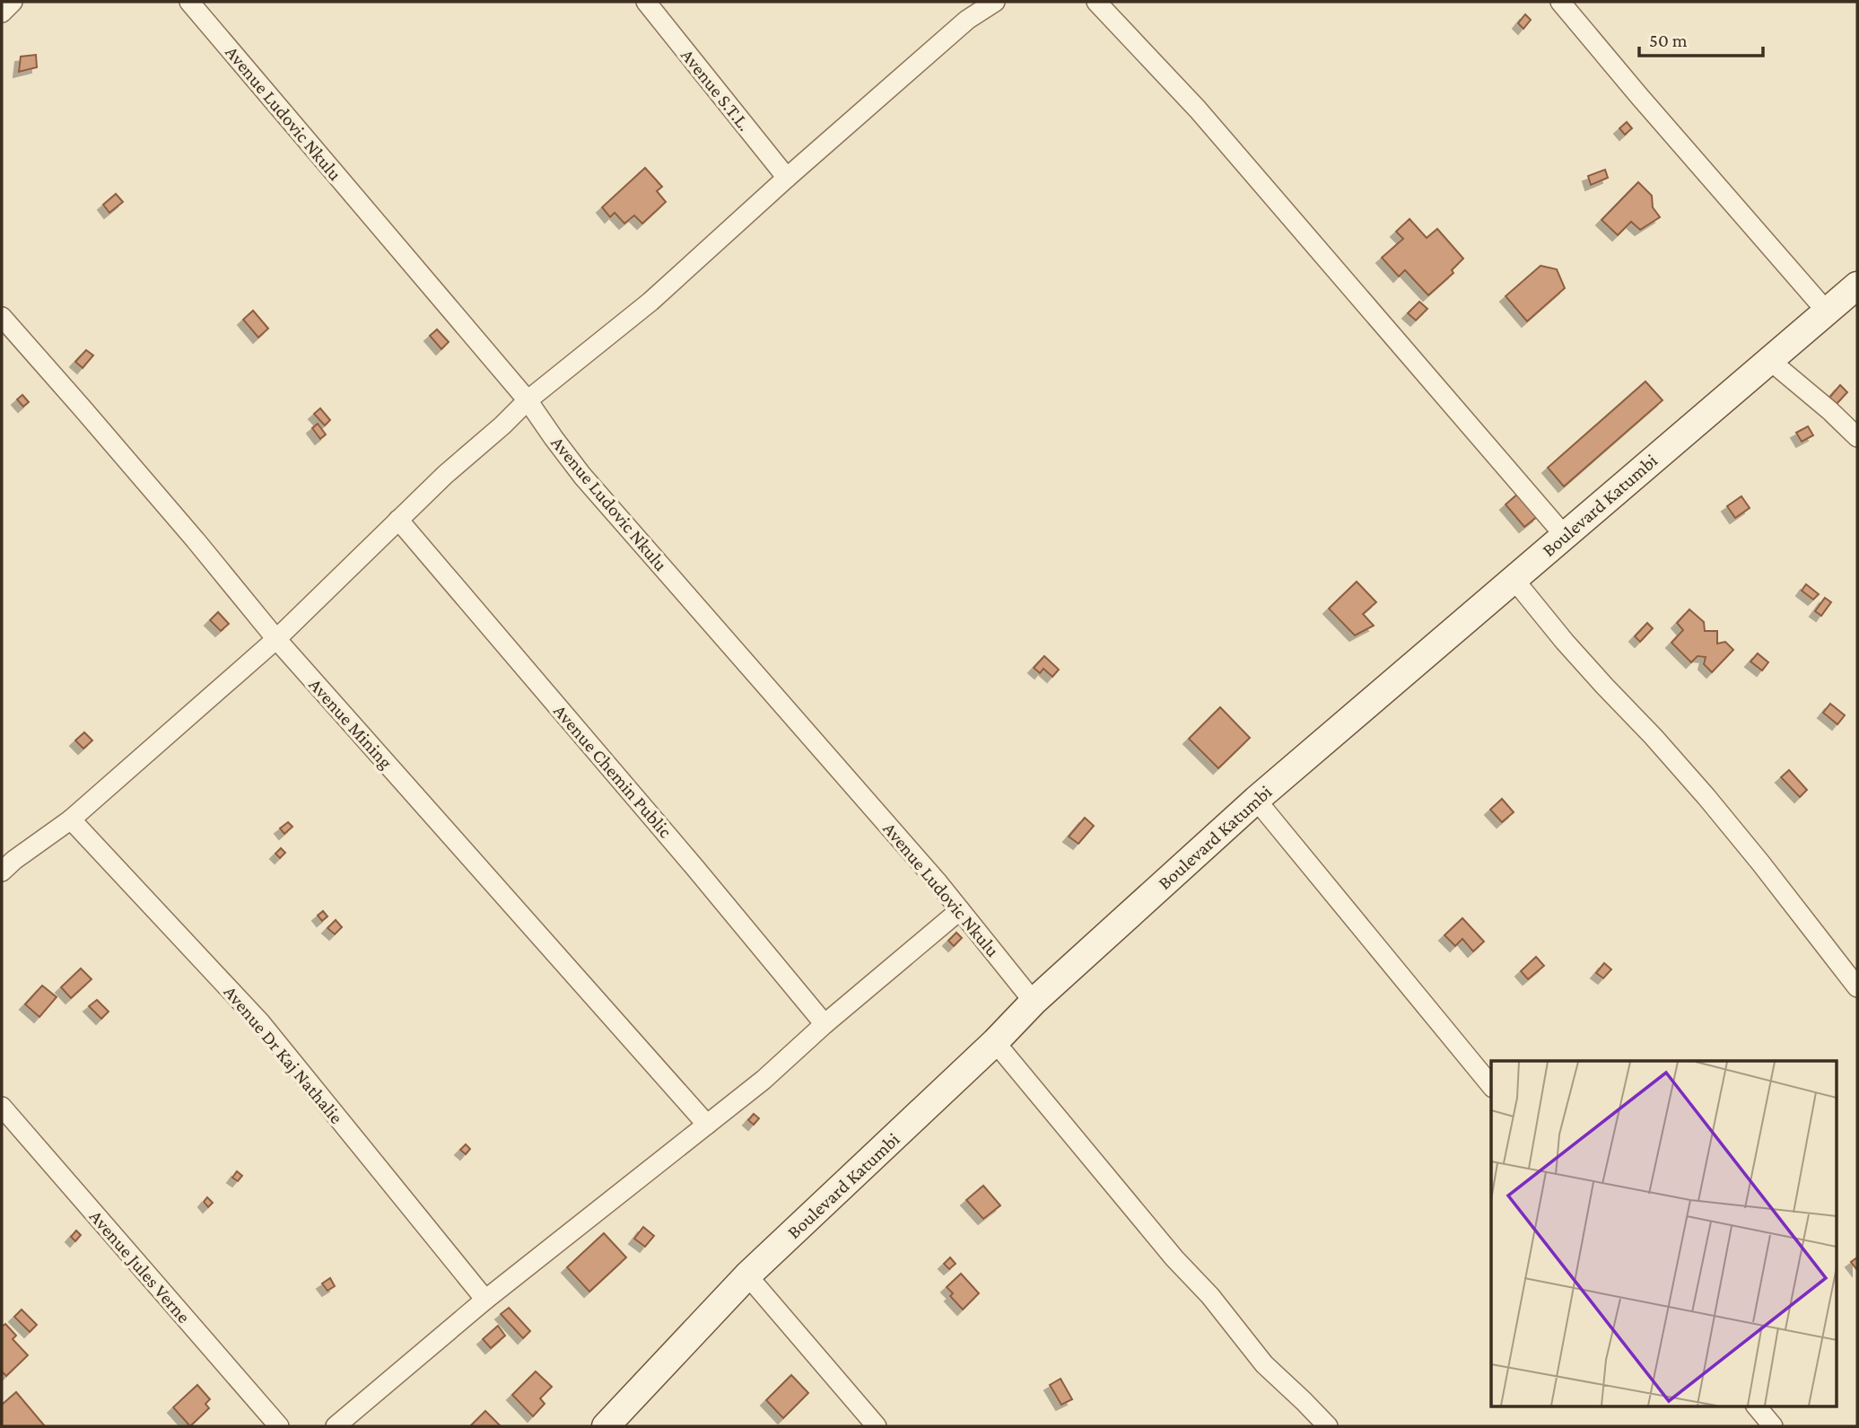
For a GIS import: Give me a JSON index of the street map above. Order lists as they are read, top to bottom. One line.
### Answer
{"streets":{"street":["Avenue S.T.L.","Avenue Ludovic Nkulu","Boulevard Katumbi","Avenue Mining","Avenue Chemin Public","Avenue Dr Kaj Nathalie","Avenue Jules Verne"]},"crossings":[["Avenue Ludovic Nkulu","Boulevard Katumbi"]],"scale_bar":"50 m"}
